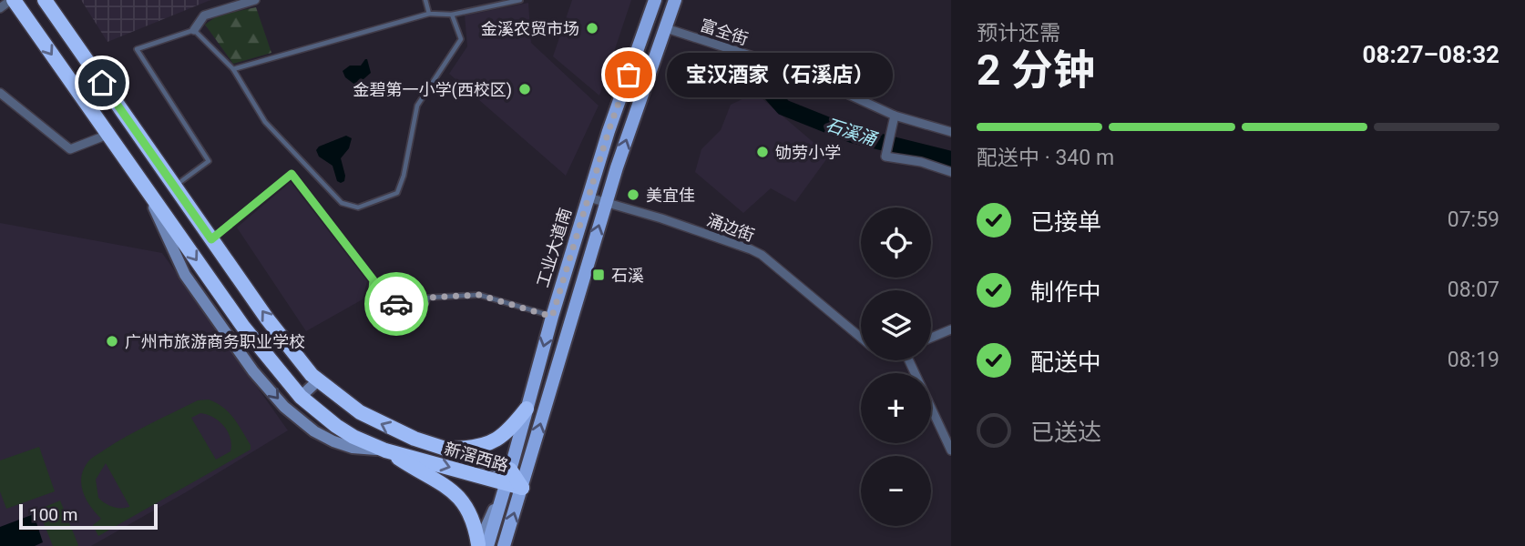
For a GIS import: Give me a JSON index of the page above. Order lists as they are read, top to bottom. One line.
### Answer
{"streets":{"highway":["新滘西路"],"main road":["工业大道南"],"street":["富全街","涌边街"]},"crossings":[["涌边街","工业大道南"],["工业大道南","新滘西路"]],"water":["石溪涌"],"places":{"other":["金溪农贸市场","宝汉酒家（石溪店）","金碧第一小学(西校区)","劬劳小学","美宜佳","广州市旅游商务职业学校"],"transit":["石溪"]},"scale_bar":"100 m","page":{"heading":["2 分钟","预计还需","08:27–08:32"],"bubble":"宝汉酒家（石溪店）","bar":"配送中 · 340 m","list":[["已接单","07:59"],["制作中","08:07"],["配送中","08:19"],"已送达"],"map_buttons":["+","−"],"scale":"100 m"}}
